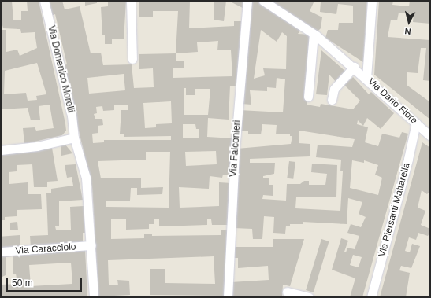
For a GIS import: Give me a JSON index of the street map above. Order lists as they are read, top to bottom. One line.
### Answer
{"streets":{"street":["Via Domenico Morelli","Via Dario Fiore","Via Falconieri","Via Piersanti Mattarella","Via Caracciolo"]},"crossings":[["Via Domenico Morelli","Via Caracciolo"],["Via Dario Fiore","Via Piersanti Mattarella"]],"scale_bar":"50 m","north":"bottom"}
